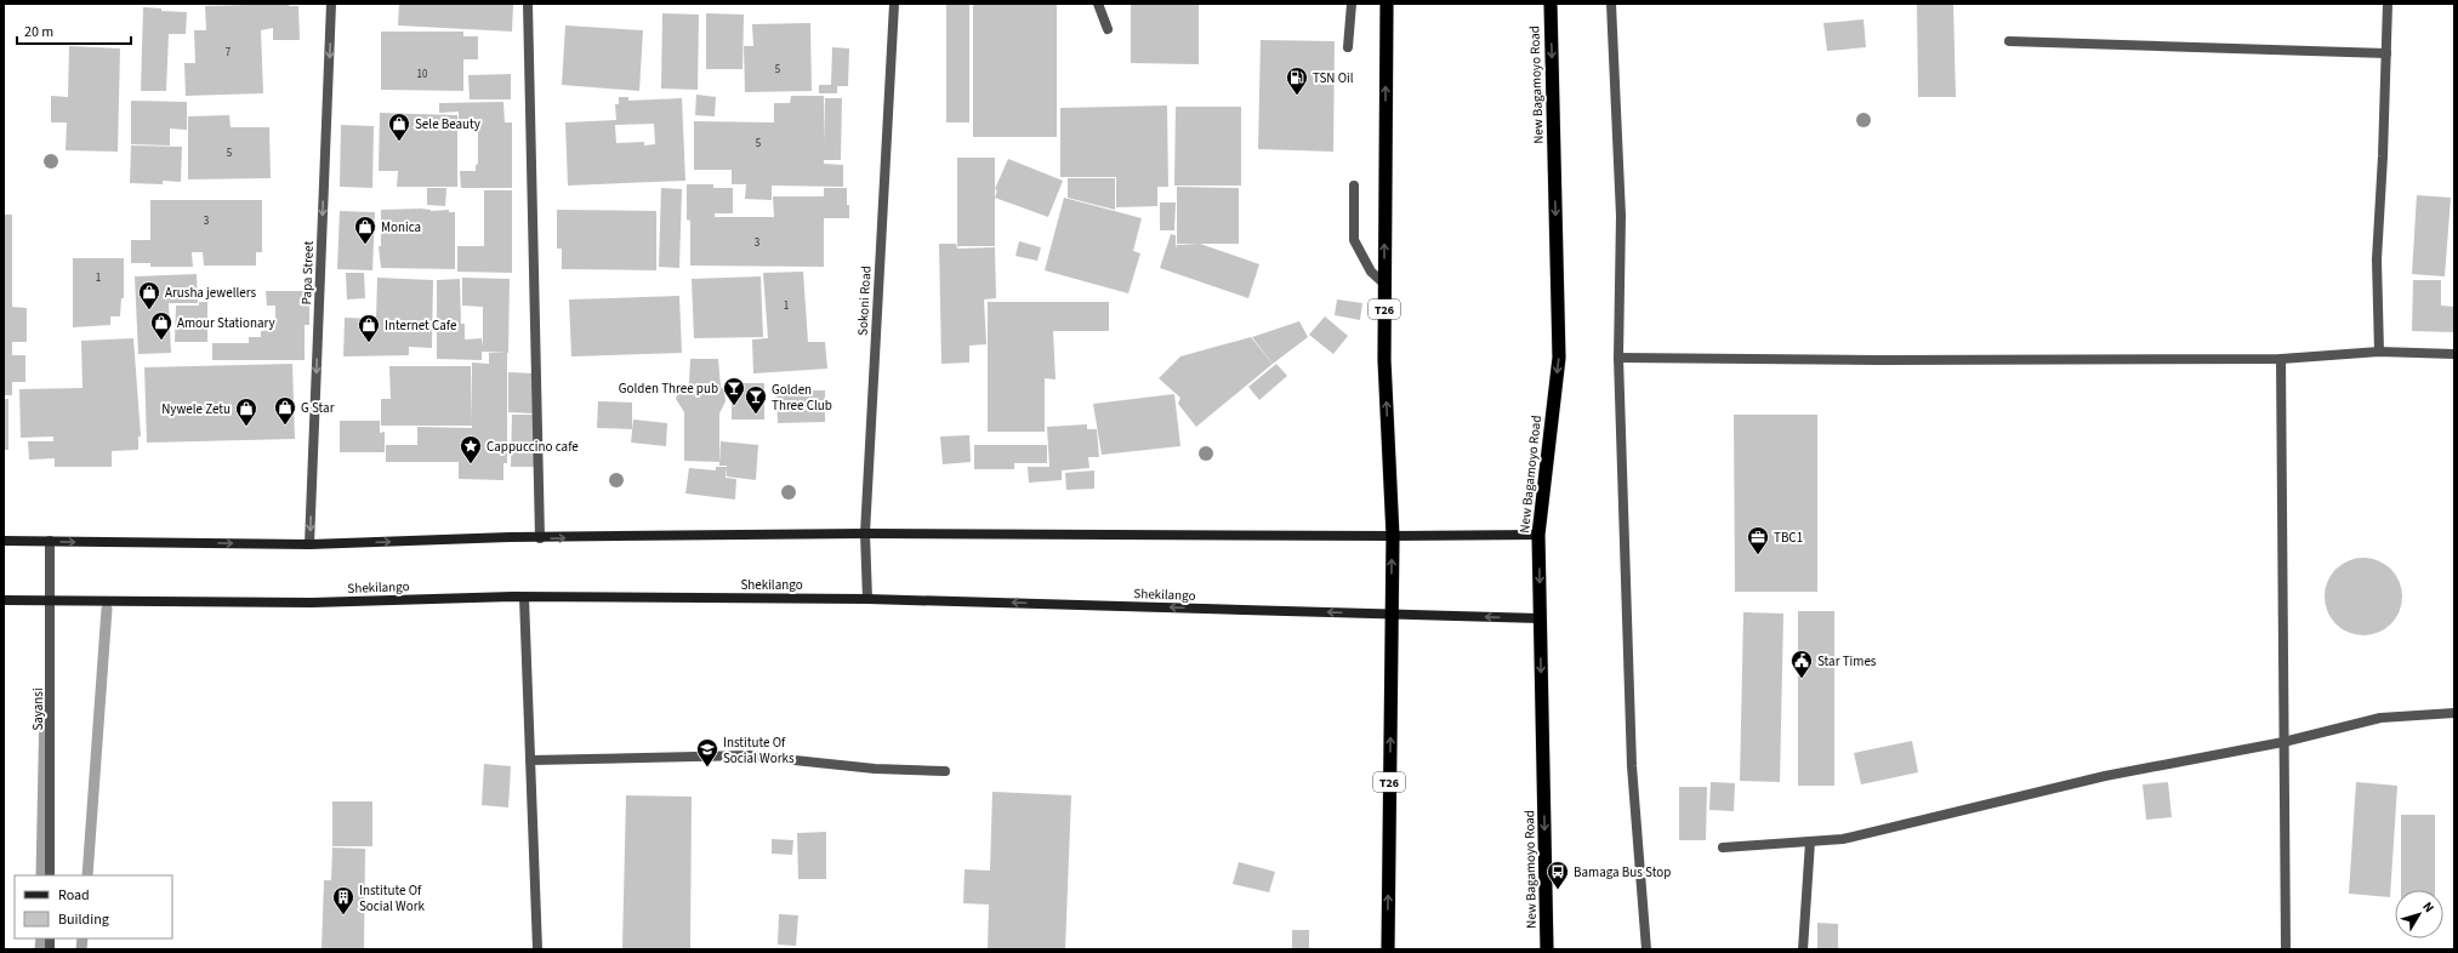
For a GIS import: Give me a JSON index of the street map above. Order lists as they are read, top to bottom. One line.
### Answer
{"streets":{"highway":["New Bagamoyo Road","T26"],"main road":["Shekilango"],"street":["Papa Street","Sokoni Road","Sayansi"]},"crossings":[["New Bagamoyo Road","Shekilango"],["Sokoni Road","Shekilango"],["T26","Shekilango"],["Shekilango","Sayansi"]],"one_way":["New Bagamoyo Road","Papa Street"],"places":{"fuel station":["TSN Oil"],"shop":["Sele Beauty","Monica","Arusha jewellers","Amour Stationary","Internet Cafe","G Star","Nywele Zetu"],"bar":["Golden Three pub","Golden Three Club"],"place":["Cappuccino cafe"],"office":["TBC1"],"public building":["Star Times"],"school or university":["Institute Of Social Works"],"bus stop":["Bamaga Bus Stop"],"building":["Institute Of Social Work"]},"house_numbers":["7","5","10","5","5","3","3","1","1"],"legend":["Road","Building"],"scale_bar":"20 m","north":"top right"}
